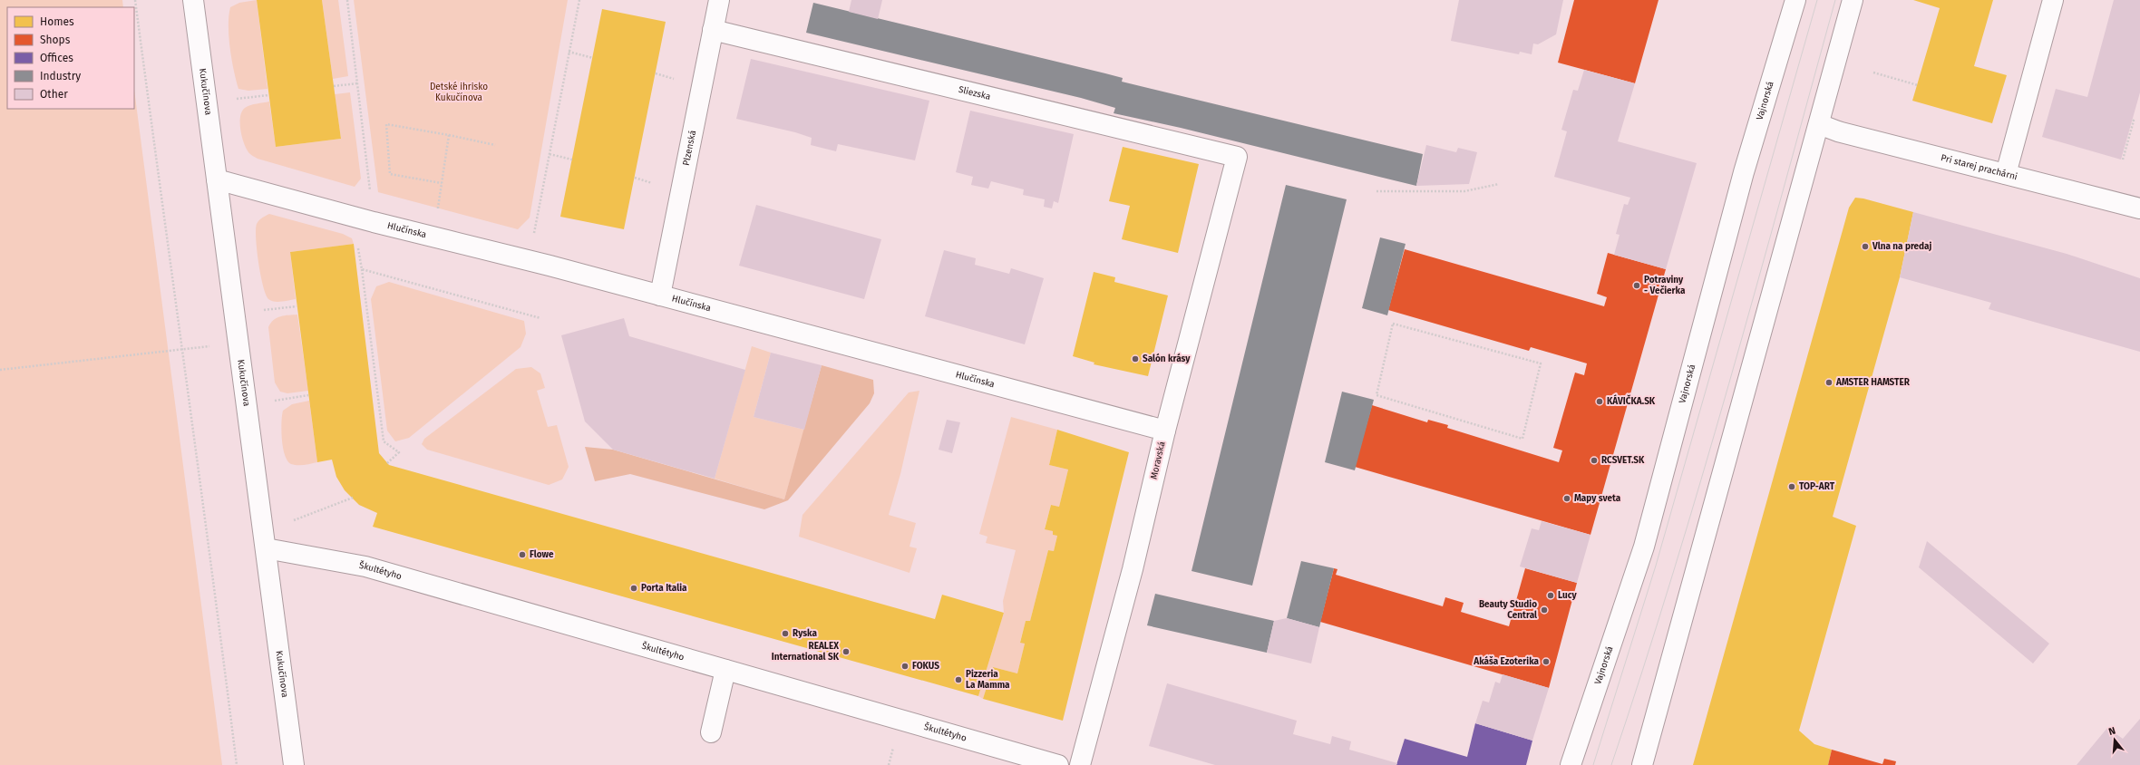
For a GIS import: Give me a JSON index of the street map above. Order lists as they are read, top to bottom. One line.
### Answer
{"streets":{"street":["Kukučínova","Sliezska","Vajnorská","Plzenská","Pri starej prachárni","Hlučínska","Moravská","Škultétyho"]},"crossings":[["Kukučínova","Hlučínska"],["Kukučínova","Škultétyho"],["Sliezska","Plzenská"],["Sliezska","Moravská"],["Plzenská","Hlučínska"],["Hlučínska","Moravská"]],"parks":["Detské ihrisko Kukučínova"],"places":["Vlna na predaj","Potraviny - Večierka","Salón krásy","AMSTER HAMSTER","KÁVIČKA.SK","RCSVET.SK","TOP-ART","Mapy sveta","Flowe","Porta Italia","Lucy","Beauty Studio Central","Ryska","REALEX International SK","Akáša Ezoterika","FOKUS","Pizzeria La Mamma"],"legend":["Homes","Shops","Offices","Industry","Other"],"north":"top"}
